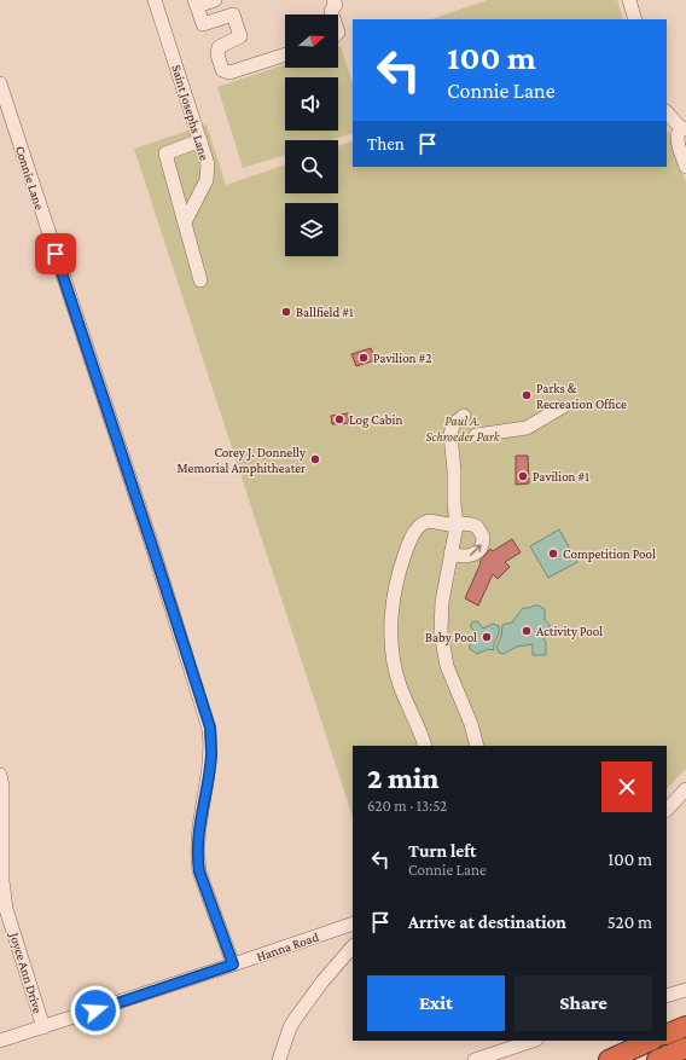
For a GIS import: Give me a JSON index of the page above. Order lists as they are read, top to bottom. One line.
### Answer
{"streets":{"street":["Saint Josephs Lane","Connie Lane","Hanna Road","Joyce Ann Drive"]},"crossings":[["Connie Lane","Hanna Road"],["Hanna Road","Joyce Ann Drive"]],"parks":["Paul A. Schroeder Park"],"places":["Ballfield #1","Pavilion #2","Parks & Recreation Office","Log Cabin","Corey J. Donnelly Memorial Amphitheater","Pavilion #1","Competition Pool","Activity Pool","Baby Pool"],"north":"right","page":{"turn":["100 m","Connie Lane"],"then":"Then","heading":["2 min","620 m · 13:52"],"list":[{"name":"Turn left","note":"Connie Lane","value":"100 m"},{"name":"Arrive at destination","value":"520 m"}],"buttons":["Exit","Share"]}}
